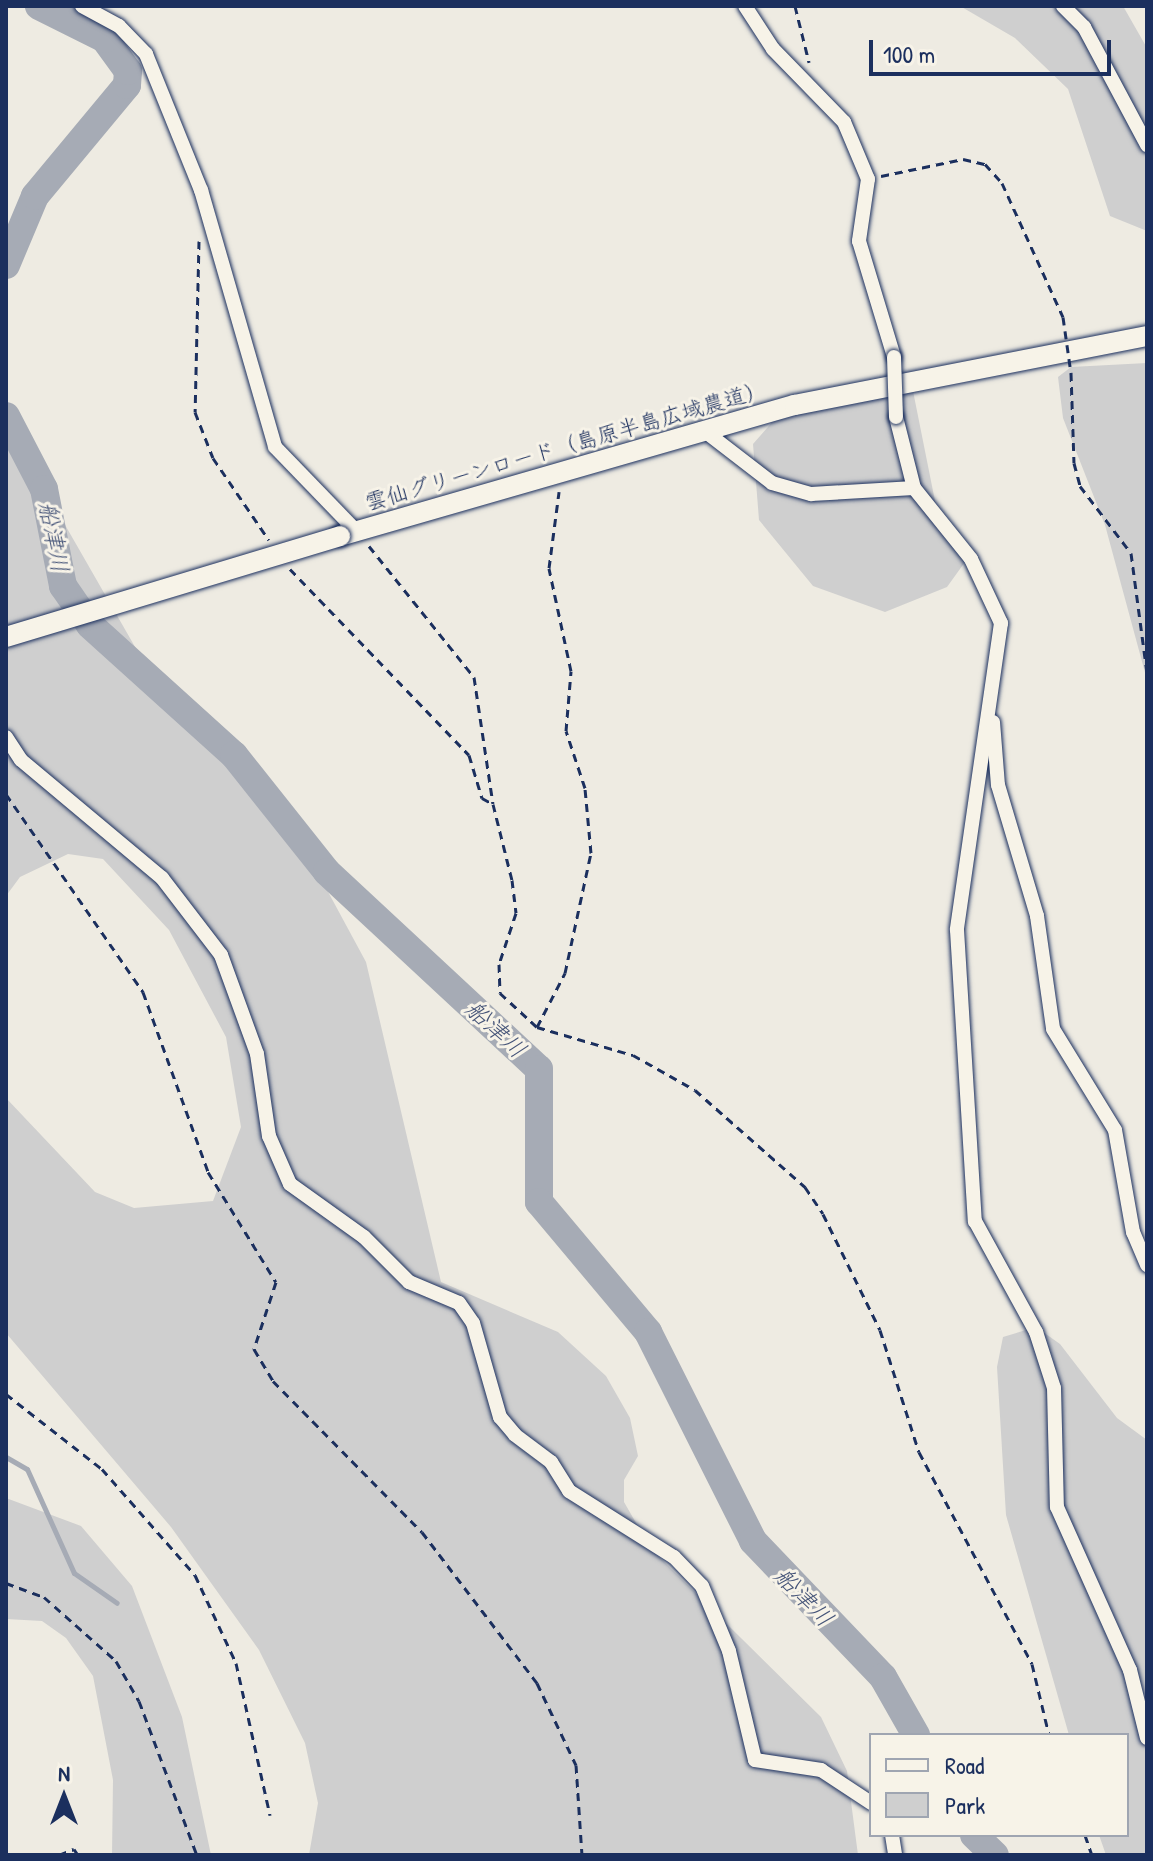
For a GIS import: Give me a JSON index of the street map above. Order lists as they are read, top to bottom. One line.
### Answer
{"streets":{"street":["雲仙グリーンロード（島原半島広域農道）"]},"water":["船津川"],"legend":["Road","Park"],"scale_bar":"100 m","north":"top"}
